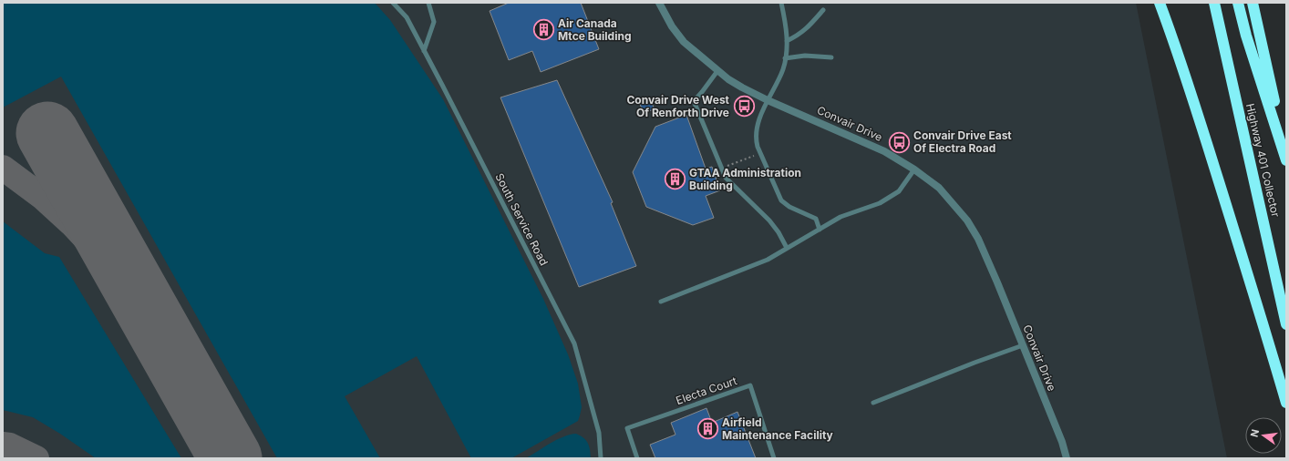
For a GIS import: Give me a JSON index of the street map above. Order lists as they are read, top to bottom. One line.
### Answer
{"streets":{"highway":["Highway 401 Collector"],"street":["Convair Drive"],"lane":["South Service Road","Electa Court"]},"places":{"building":["Air Canada Mtce Building","GTAA Administration Building","Airfield Maintenance Facility"],"bus stop":["Convair Drive West Of Renforth Drive","Convair Drive East Of Electra Road"]},"north":"left"}
